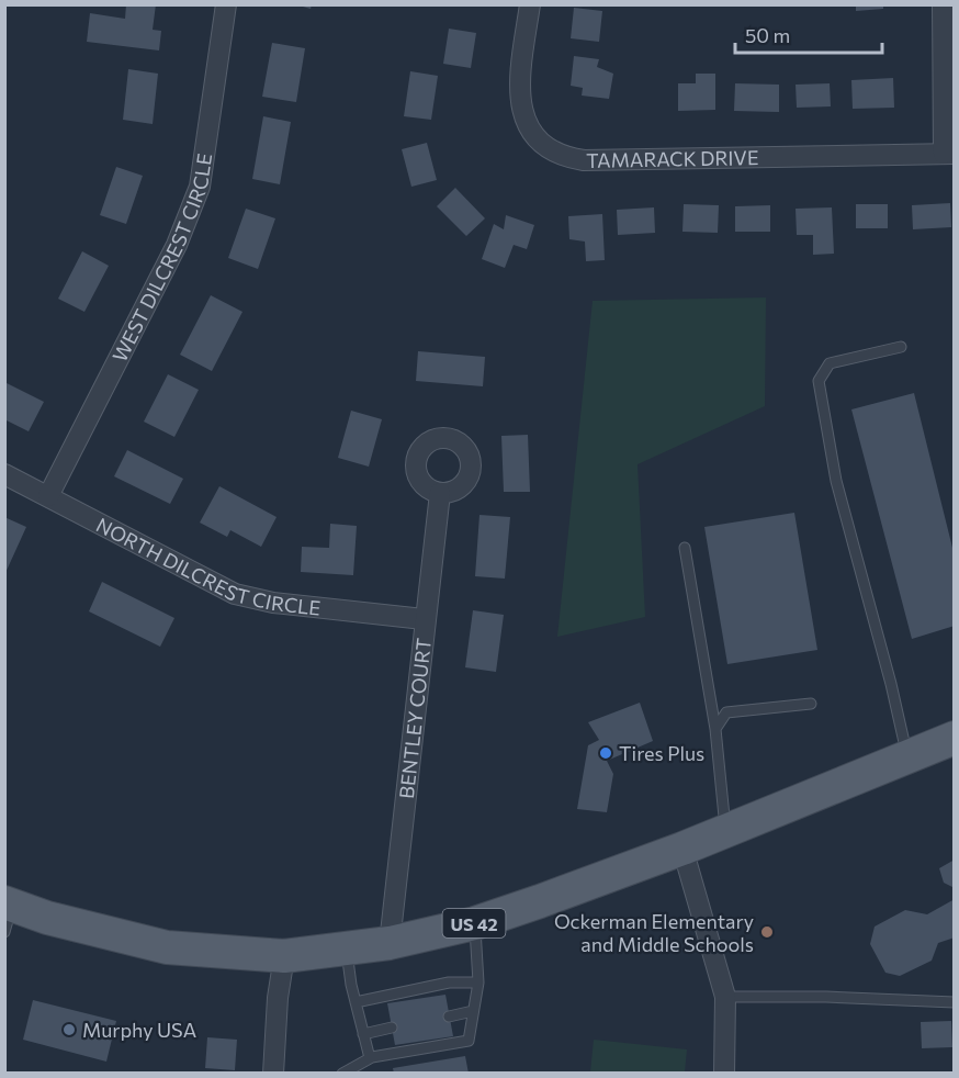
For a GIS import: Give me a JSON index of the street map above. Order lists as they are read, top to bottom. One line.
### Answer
{"streets":{"main road":["US 42"],"street":["TAMARACK DRIVE","WEST DILCREST CIRCLE","NORTH DILCREST CIRCLE","BENTLEY COURT"]},"crossings":[["WEST DILCREST CIRCLE","NORTH DILCREST CIRCLE"],["NORTH DILCREST CIRCLE","BENTLEY COURT"],["BENTLEY COURT","US 42"]],"places":["Tires Plus","Ockerman Elementary and Middle Schools","Murphy USA"],"scale_bar":"50 m"}
